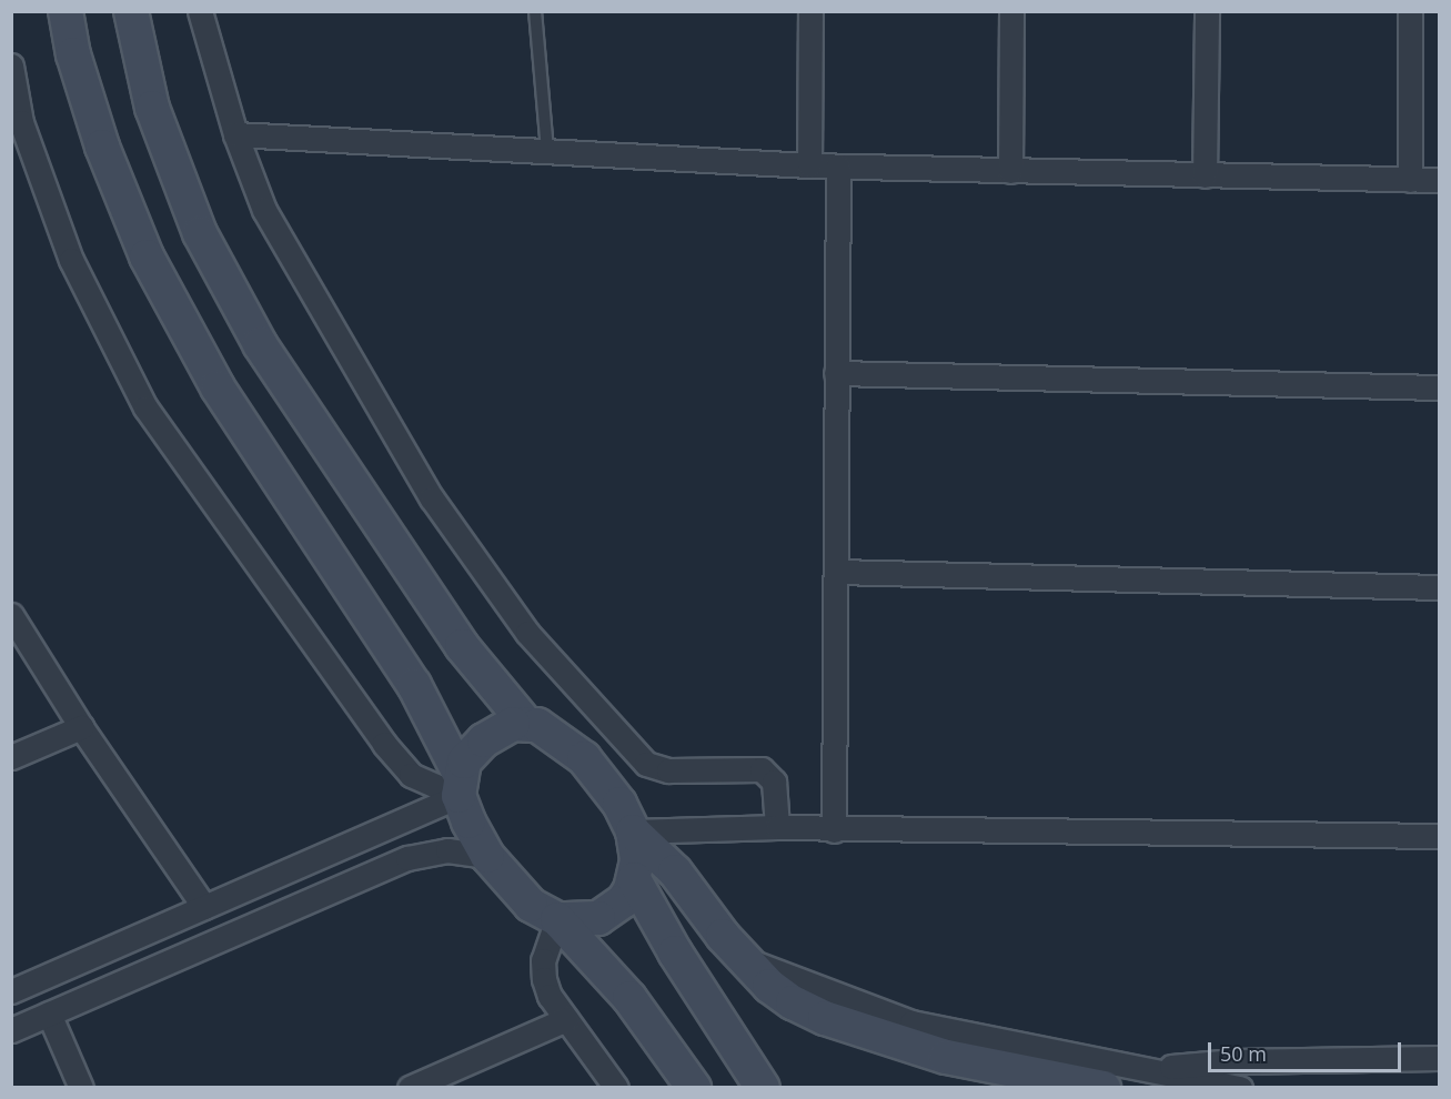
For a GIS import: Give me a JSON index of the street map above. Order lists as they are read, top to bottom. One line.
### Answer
{"scale_bar":"50 m"}
